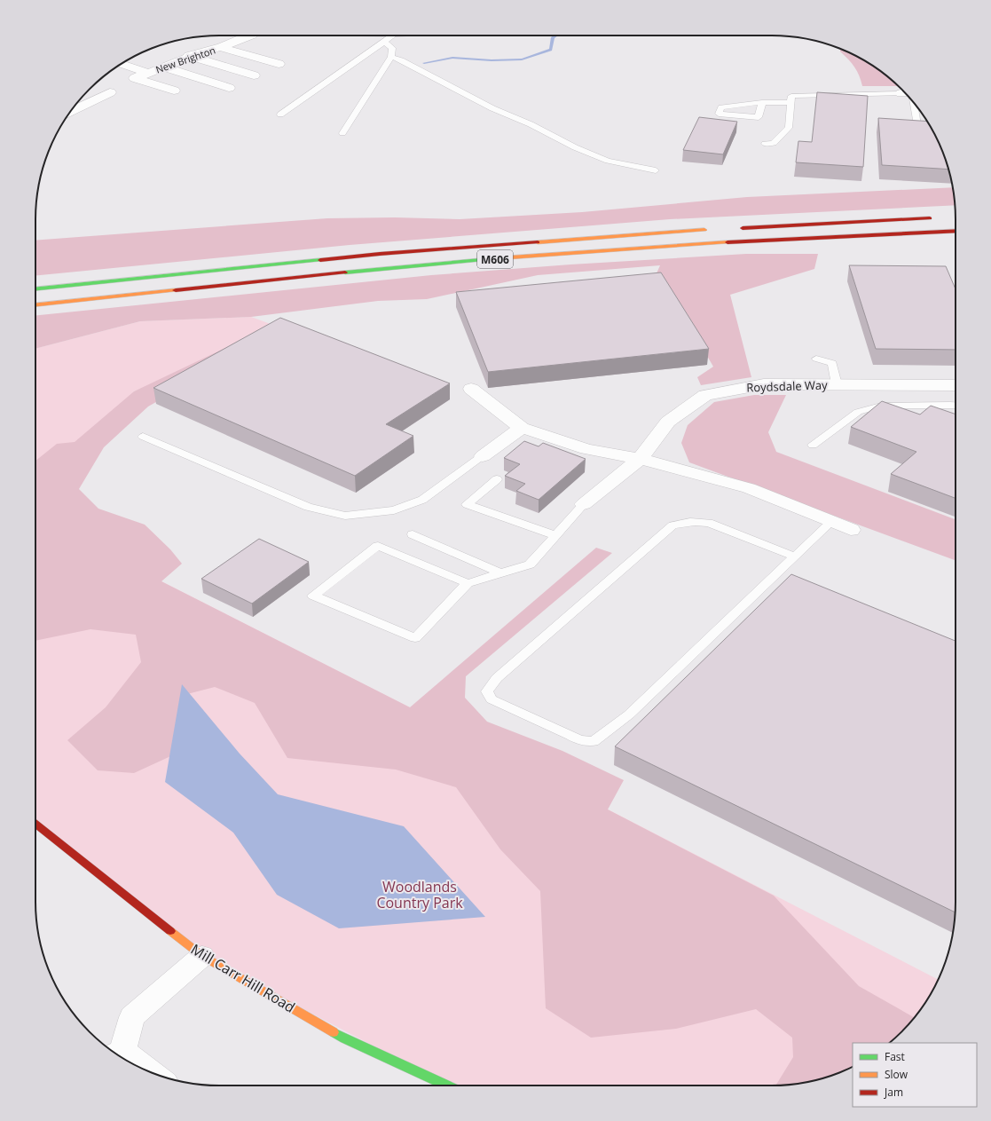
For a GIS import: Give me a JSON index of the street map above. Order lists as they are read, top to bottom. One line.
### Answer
{"streets":{"main road":["M606","Mill Carr Hill Road"],"street":["New Brighton","Roydsdale Way"]},"parks":["Woodlands Country Park"],"legend":["Fast","Slow","Jam"]}
